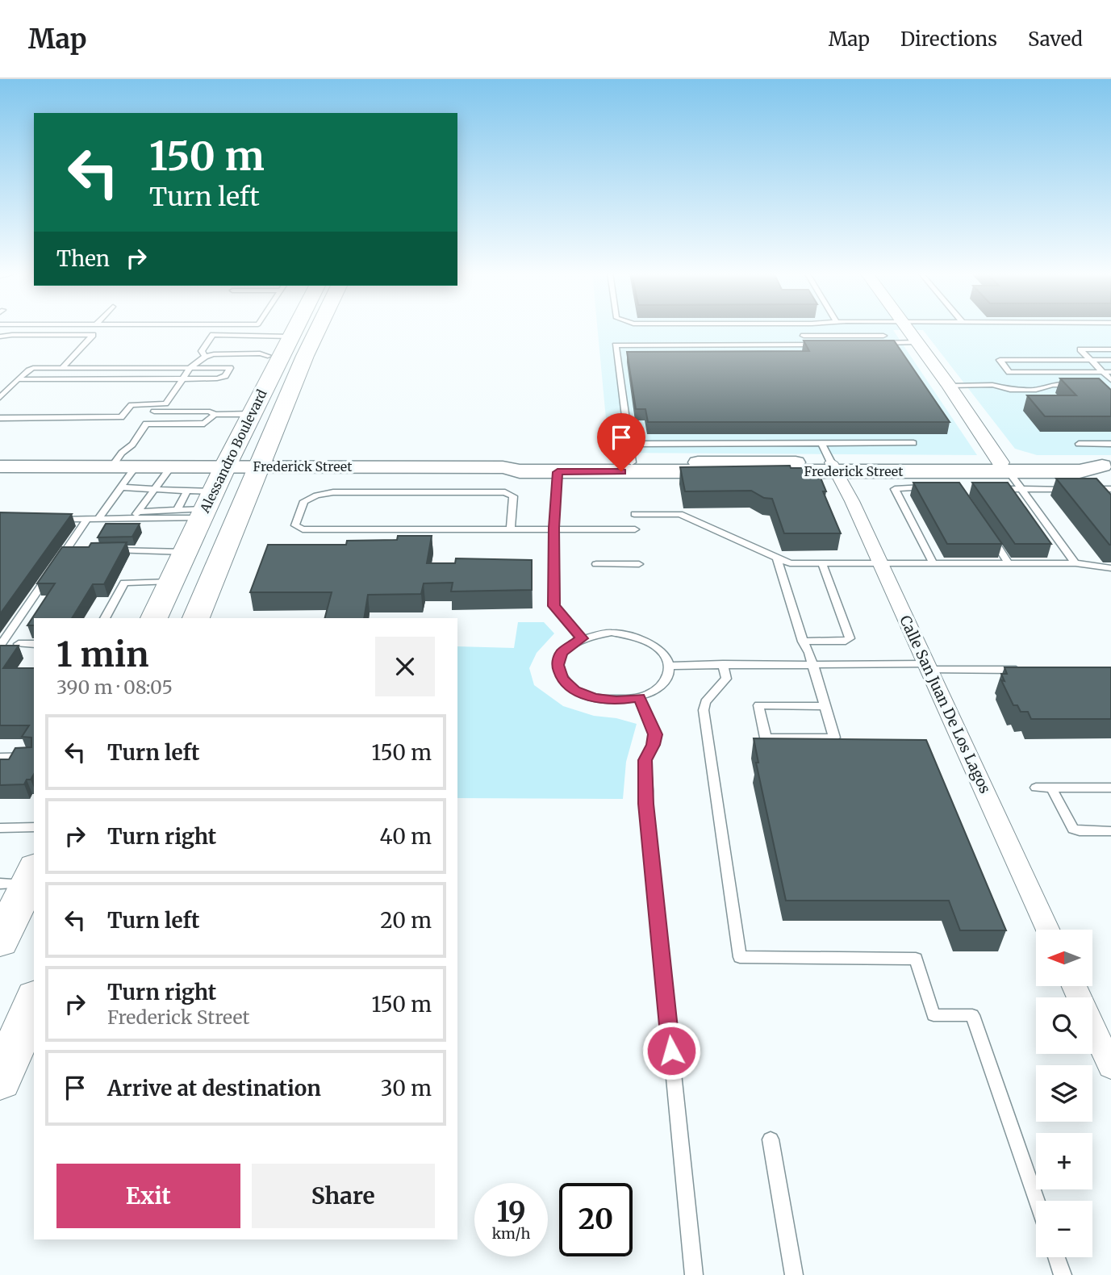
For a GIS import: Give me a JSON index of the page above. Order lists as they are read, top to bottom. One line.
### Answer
{"streets":{"main road":["Alessandro Boulevard","Frederick Street"],"street":["Calle San Juan De Los Lagos"]},"crossings":[["Alessandro Boulevard","Frederick Street"],["Frederick Street","Calle San Juan De Los Lagos"]],"north":"left","page":{"header":"Map","nav":["Map","Directions","Saved"],"turn":["150 m","Turn left"],"then":"Then","heading":["1 min","390 m · 08:05"],"list":[{"name":"Turn left","value":"150 m"},{"name":"Turn right","value":"40 m"},{"name":"Turn left","value":"20 m"},{"name":"Turn right","note":"Frederick Street","value":"150 m"},{"name":"Arrive at destination","value":"30 m"}],"map_buttons":["+","−"],"buttons":["Exit","Share"],"speed":"19 km/h","limit":"20"}}
